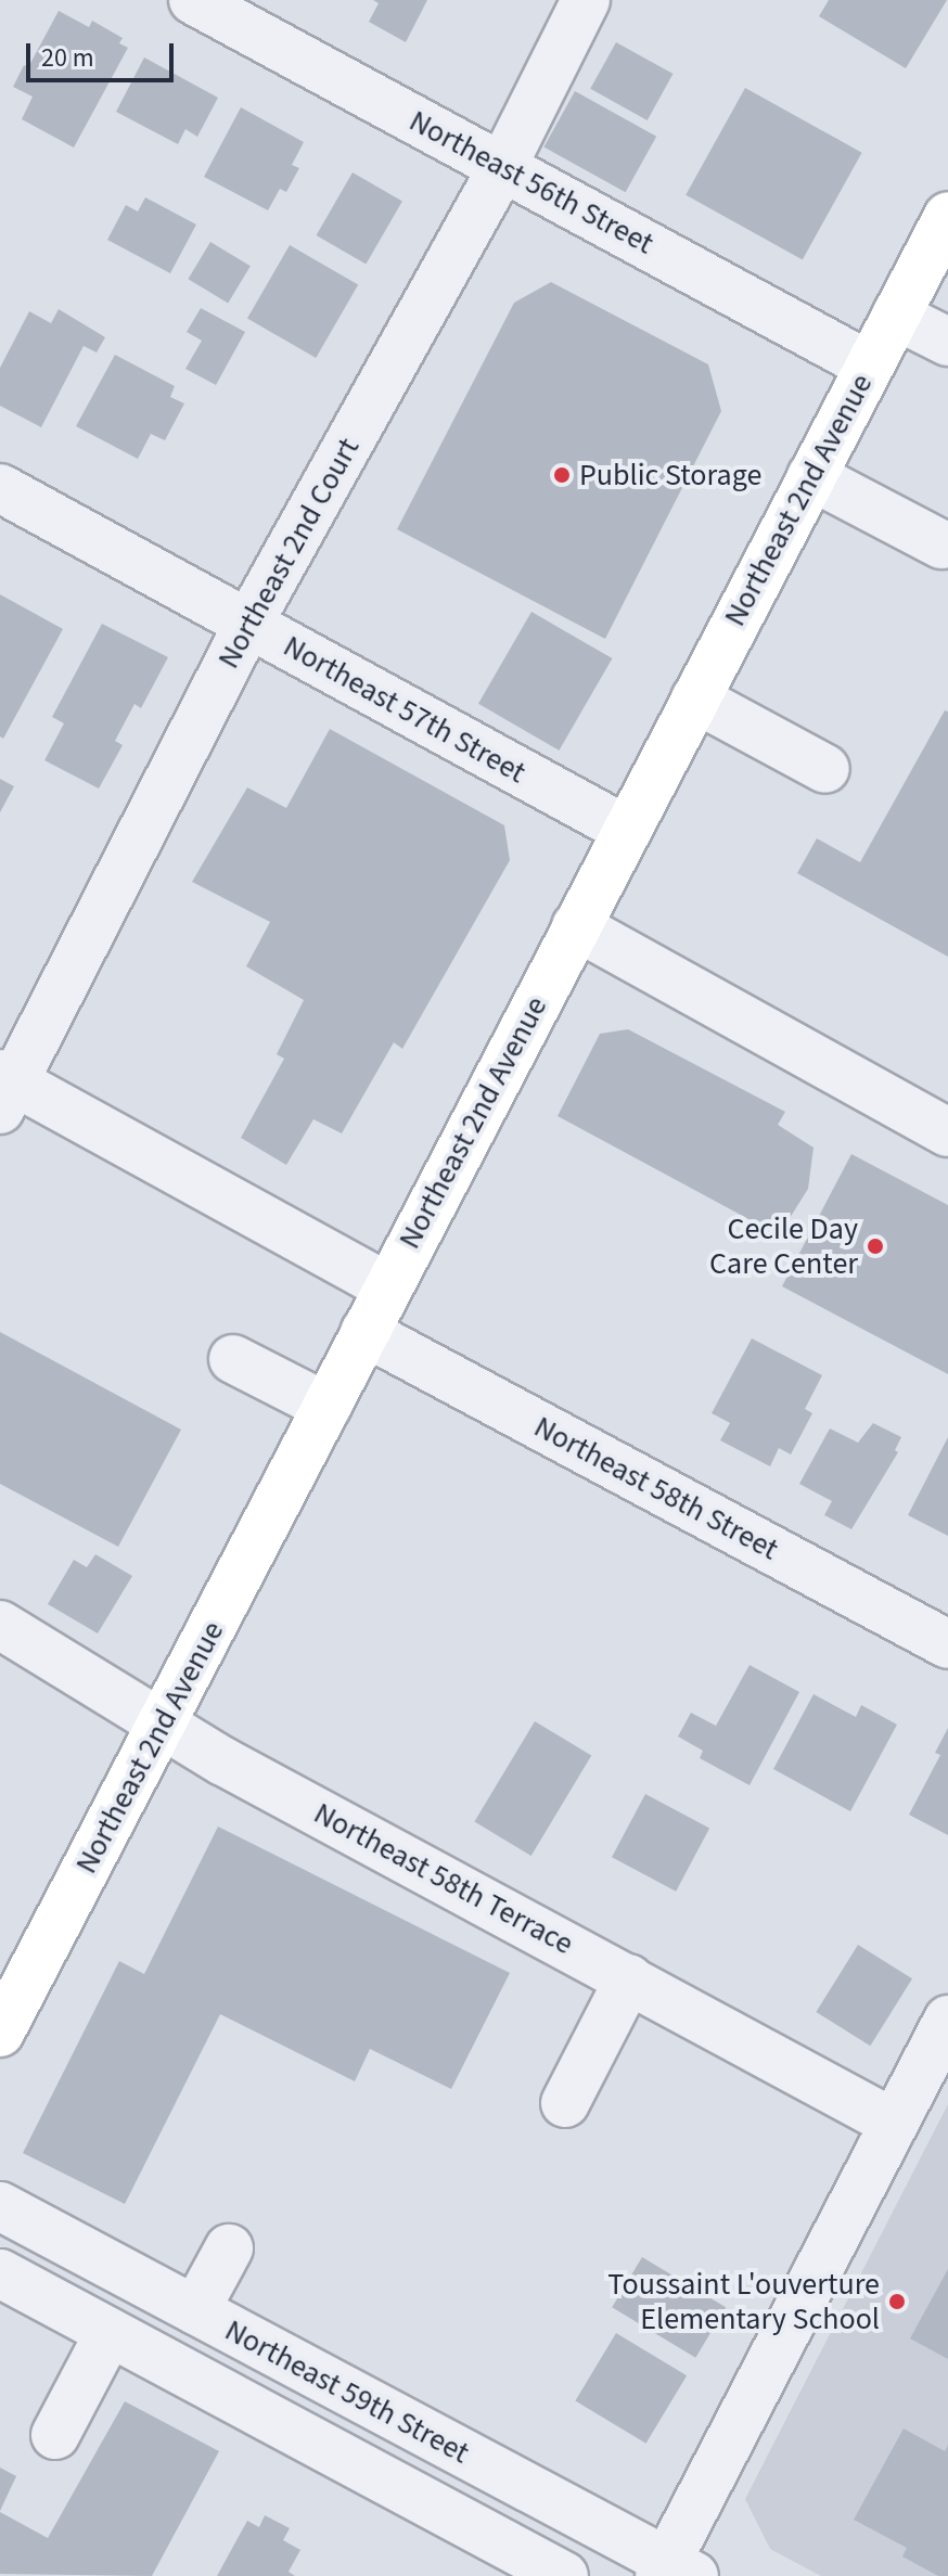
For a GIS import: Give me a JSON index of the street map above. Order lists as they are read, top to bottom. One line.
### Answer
{"streets":{"main road":["Northeast 2nd Avenue"],"street":["Northeast 56th Street","Northeast 2nd Court","Northeast 57th Street","Northeast 58th Street","Northeast 58th Terrace","Northeast 59th Street"]},"crossings":[["Northeast 56th Street","Northeast 2nd Avenue"],["Northeast 56th Street","Northeast 2nd Court"],["Northeast 2nd Avenue","Northeast 57th Street"],["Northeast 2nd Avenue","Northeast 58th Street"],["Northeast 2nd Avenue","Northeast 58th Terrace"],["Northeast 2nd Court","Northeast 57th Street"]],"places":["Public Storage","Cecile Day Care Center","Toussaint L'ouverture Elementary School"],"scale_bar":"20 m"}
